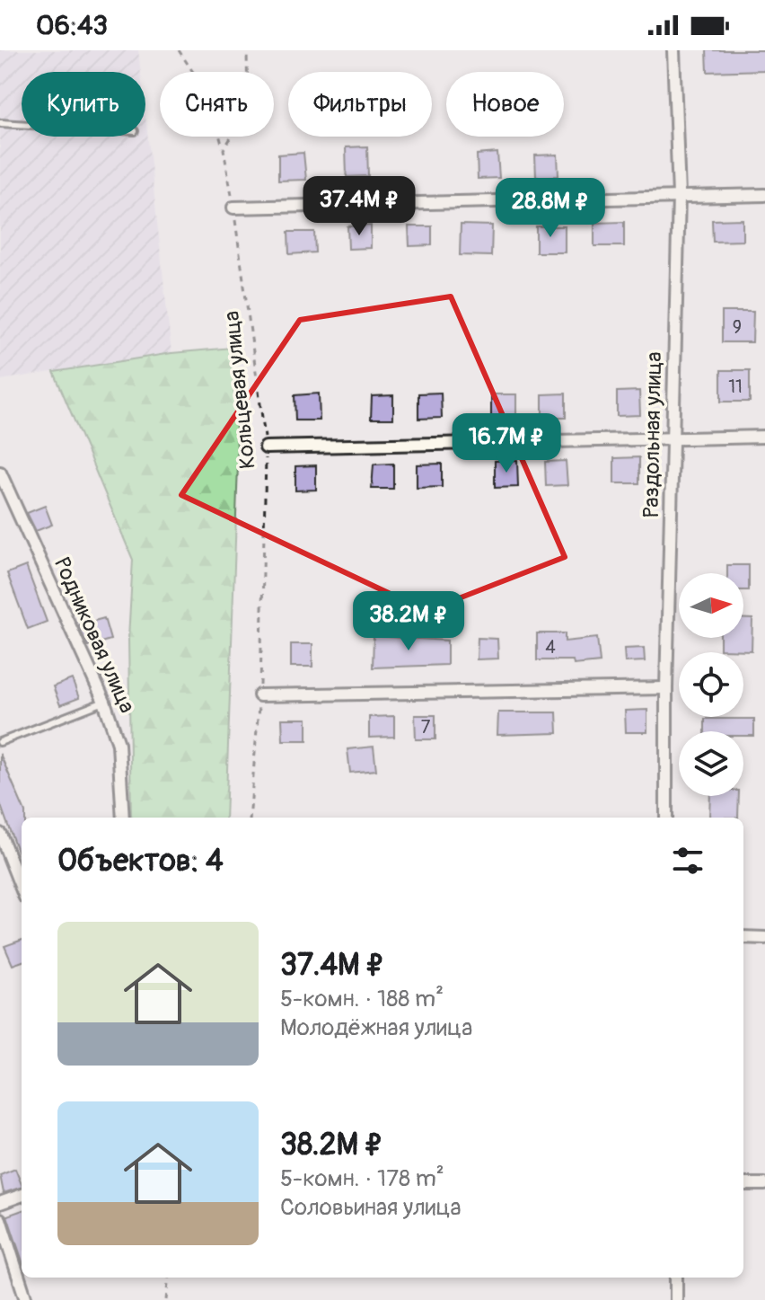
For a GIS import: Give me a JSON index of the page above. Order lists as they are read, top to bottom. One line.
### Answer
{"streets":{"street":["Раздольная улица","Родниковая улица"],"path":["Кольцевая улица"]},"house_numbers":["9","11","4","7"],"north":"right","page":{"status":"06:43","chip":["Купить","Снять","Фильтры","Новое"],"price":["37.4M ₽","28.8M ₽","16.7M ₽","38.2M ₽"],"heading":"Объектов: 4","list":[{"name":"37.4M ₽","note":"5-комн. · 188 m² · Молодёжная улица"},{"name":"38.2M ₽","note":"5-комн. · 178 m² · Соловьиная улица"}]}}
